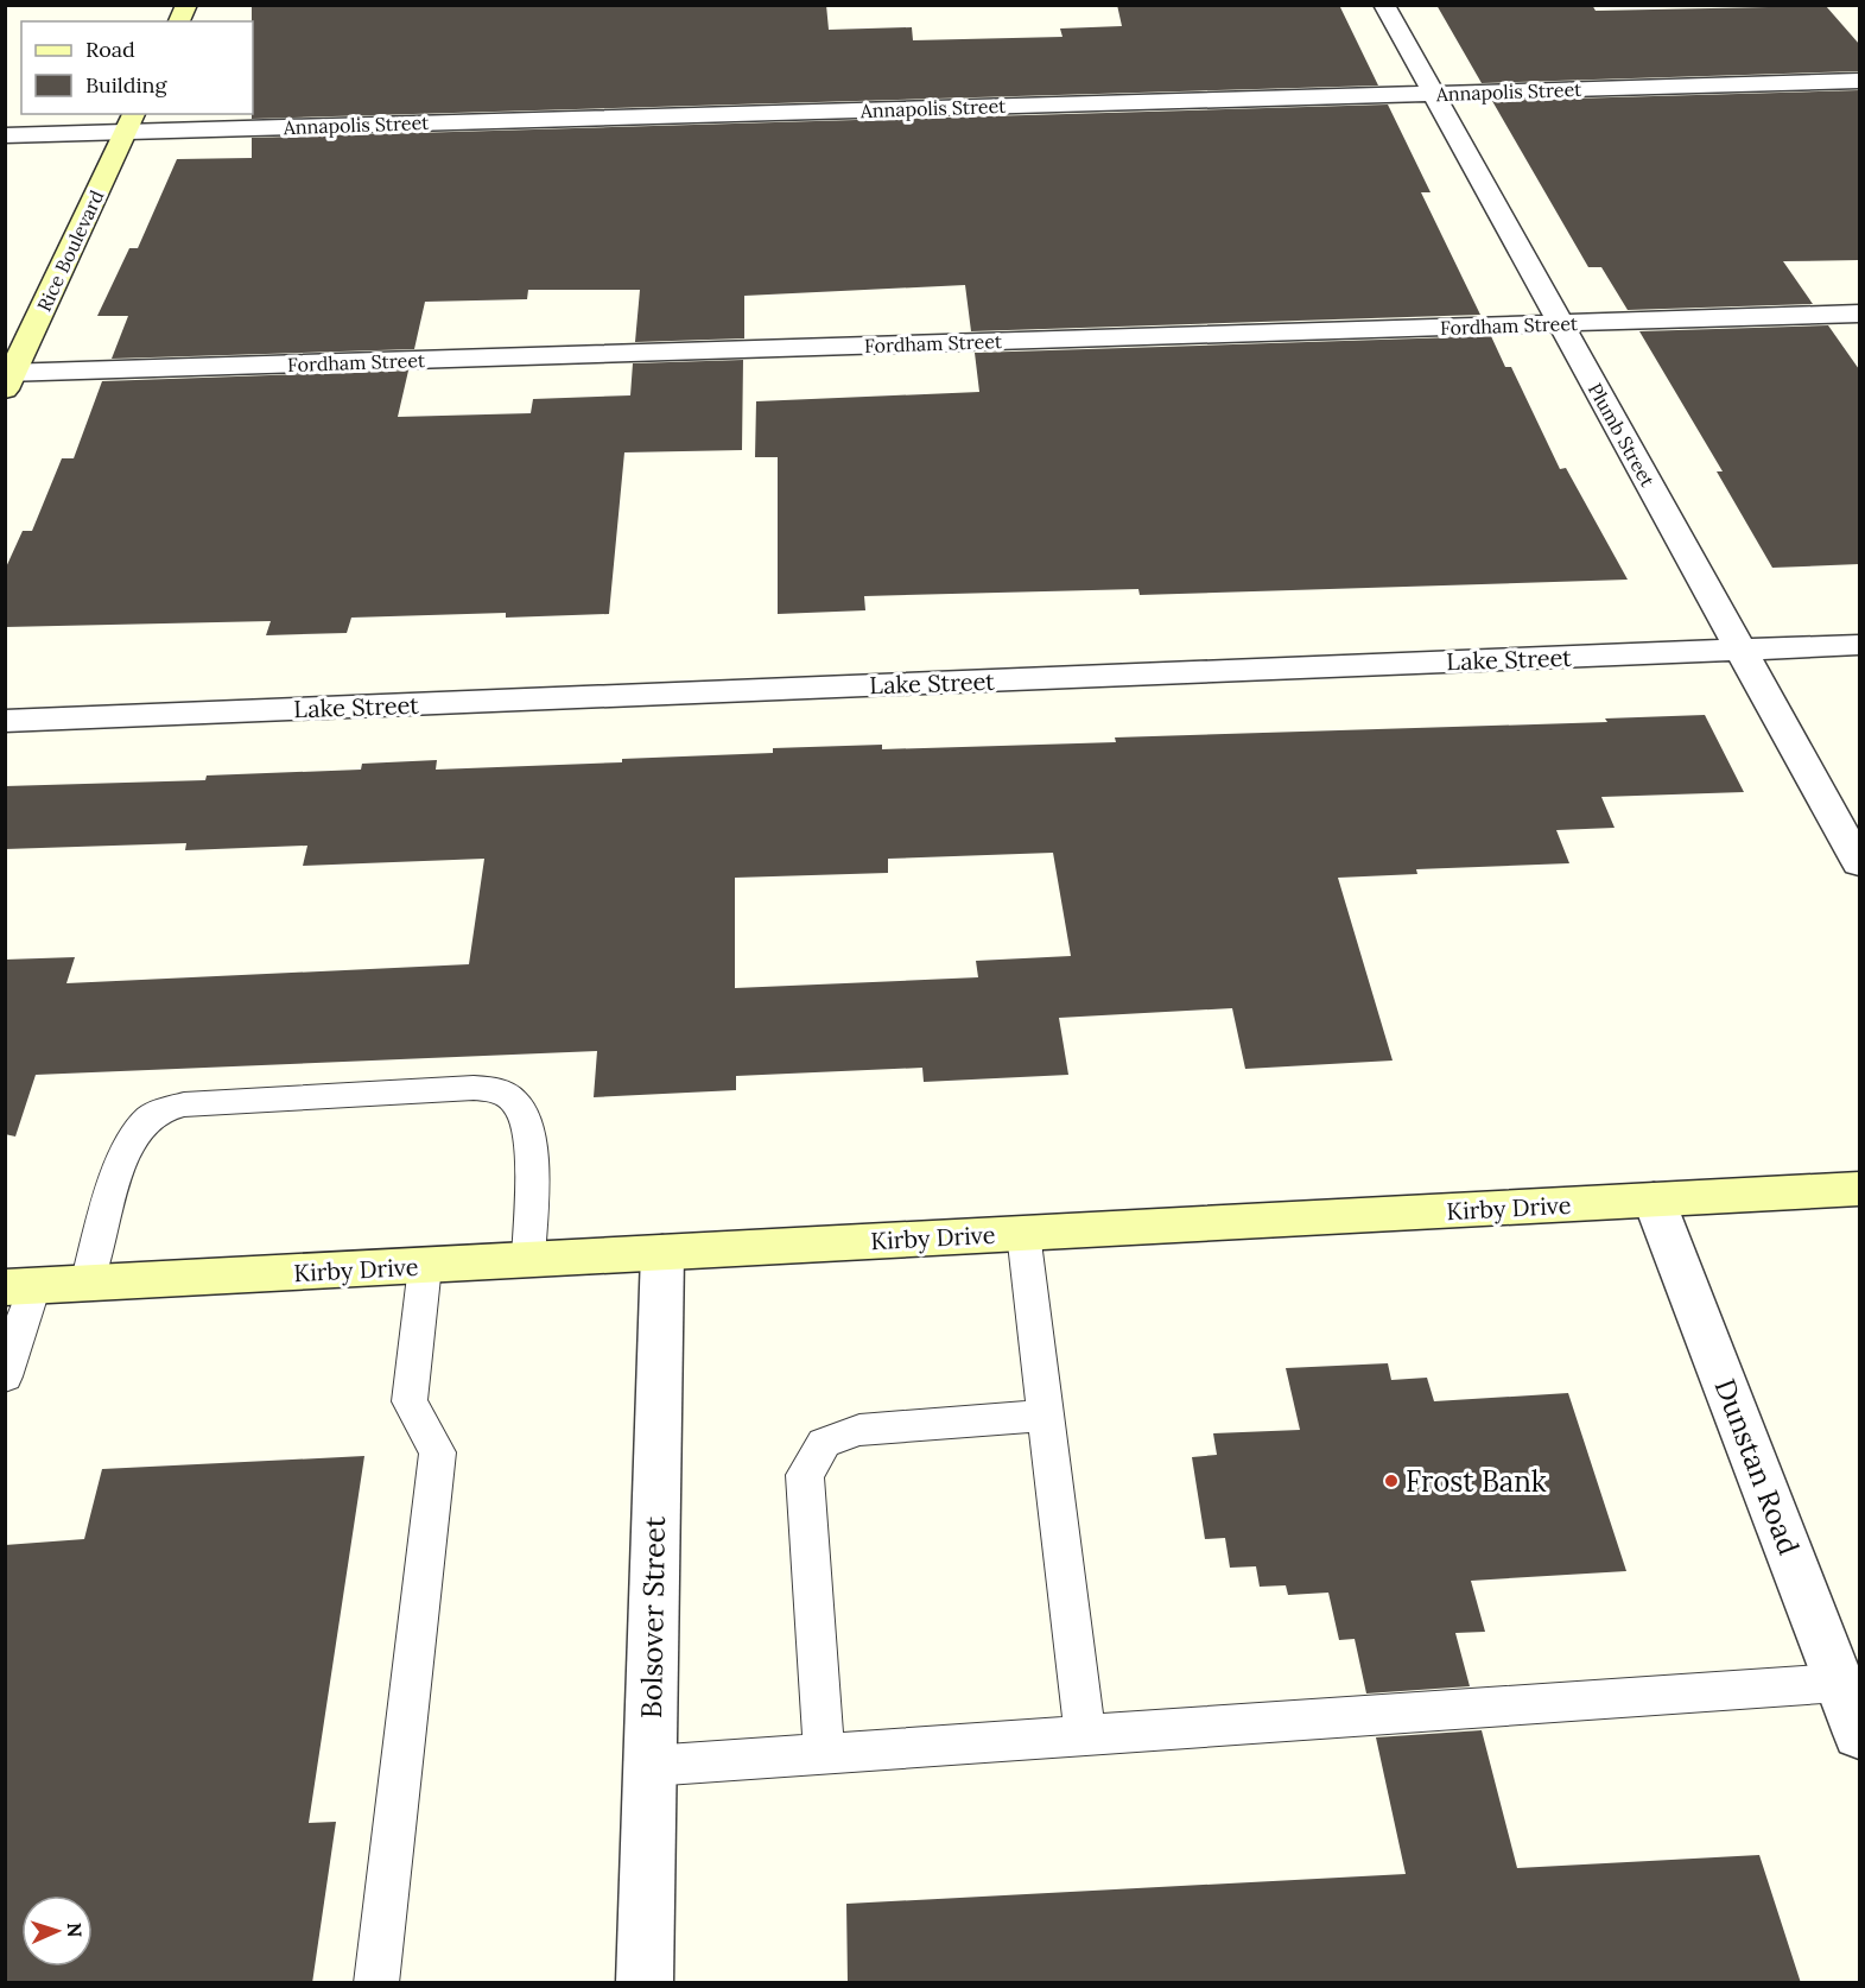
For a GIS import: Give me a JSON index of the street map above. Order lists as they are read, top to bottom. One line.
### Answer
{"streets":{"main road":["Rice Boulevard","Kirby Drive"],"street":["Annapolis Street","Fordham Street","Plumb Street","Lake Street","Dunstan Road","Bolsover Street"]},"crossings":[["Annapolis Street","Rice Boulevard"],["Annapolis Street","Plumb Street"],["Rice Boulevard","Fordham Street"],["Fordham Street","Plumb Street"],["Plumb Street","Lake Street"],["Kirby Drive","Dunstan Road"],["Kirby Drive","Bolsover Street"]],"places":["Frost Bank"],"legend":["Road","Building"],"north":"right"}
